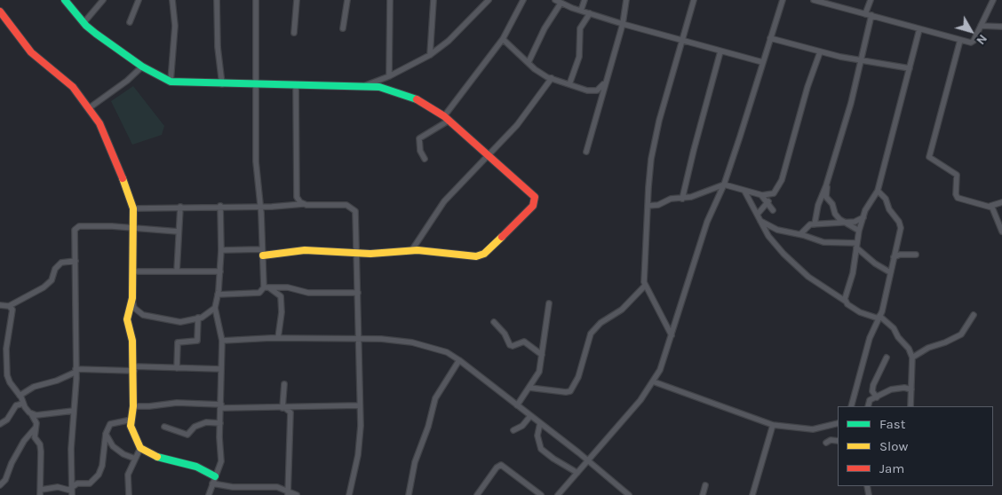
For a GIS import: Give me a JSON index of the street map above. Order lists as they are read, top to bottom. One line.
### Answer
{"legend":["Fast","Slow","Jam"],"north":"bottom right"}
